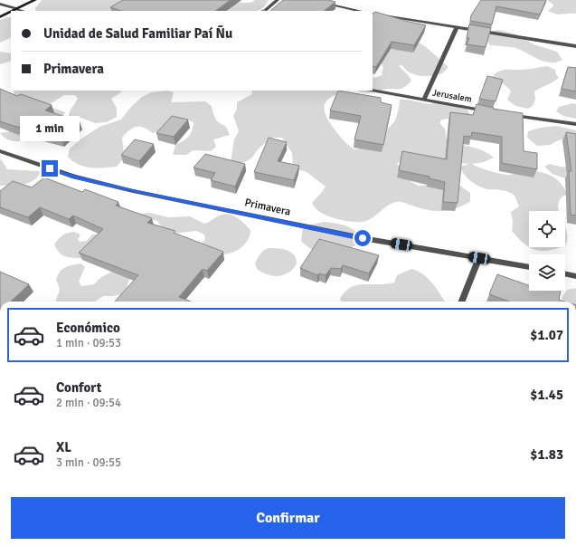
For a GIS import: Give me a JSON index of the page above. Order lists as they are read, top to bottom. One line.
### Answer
{"streets":{"street":["Jerusalem","Primavera"]},"page":{"banner":["Unidad de Salud Familiar Paí Ñu","Primavera"],"bubble":"1 min","list":[{"name":"Económico","note":"1 min · 09:53","value":"$1.07"},{"name":"Confort","note":"2 min · 09:54","value":"$1.45"},{"name":"XL","note":"3 min · 09:55","value":"$1.83"}],"buttons":"Confirmar"}}
